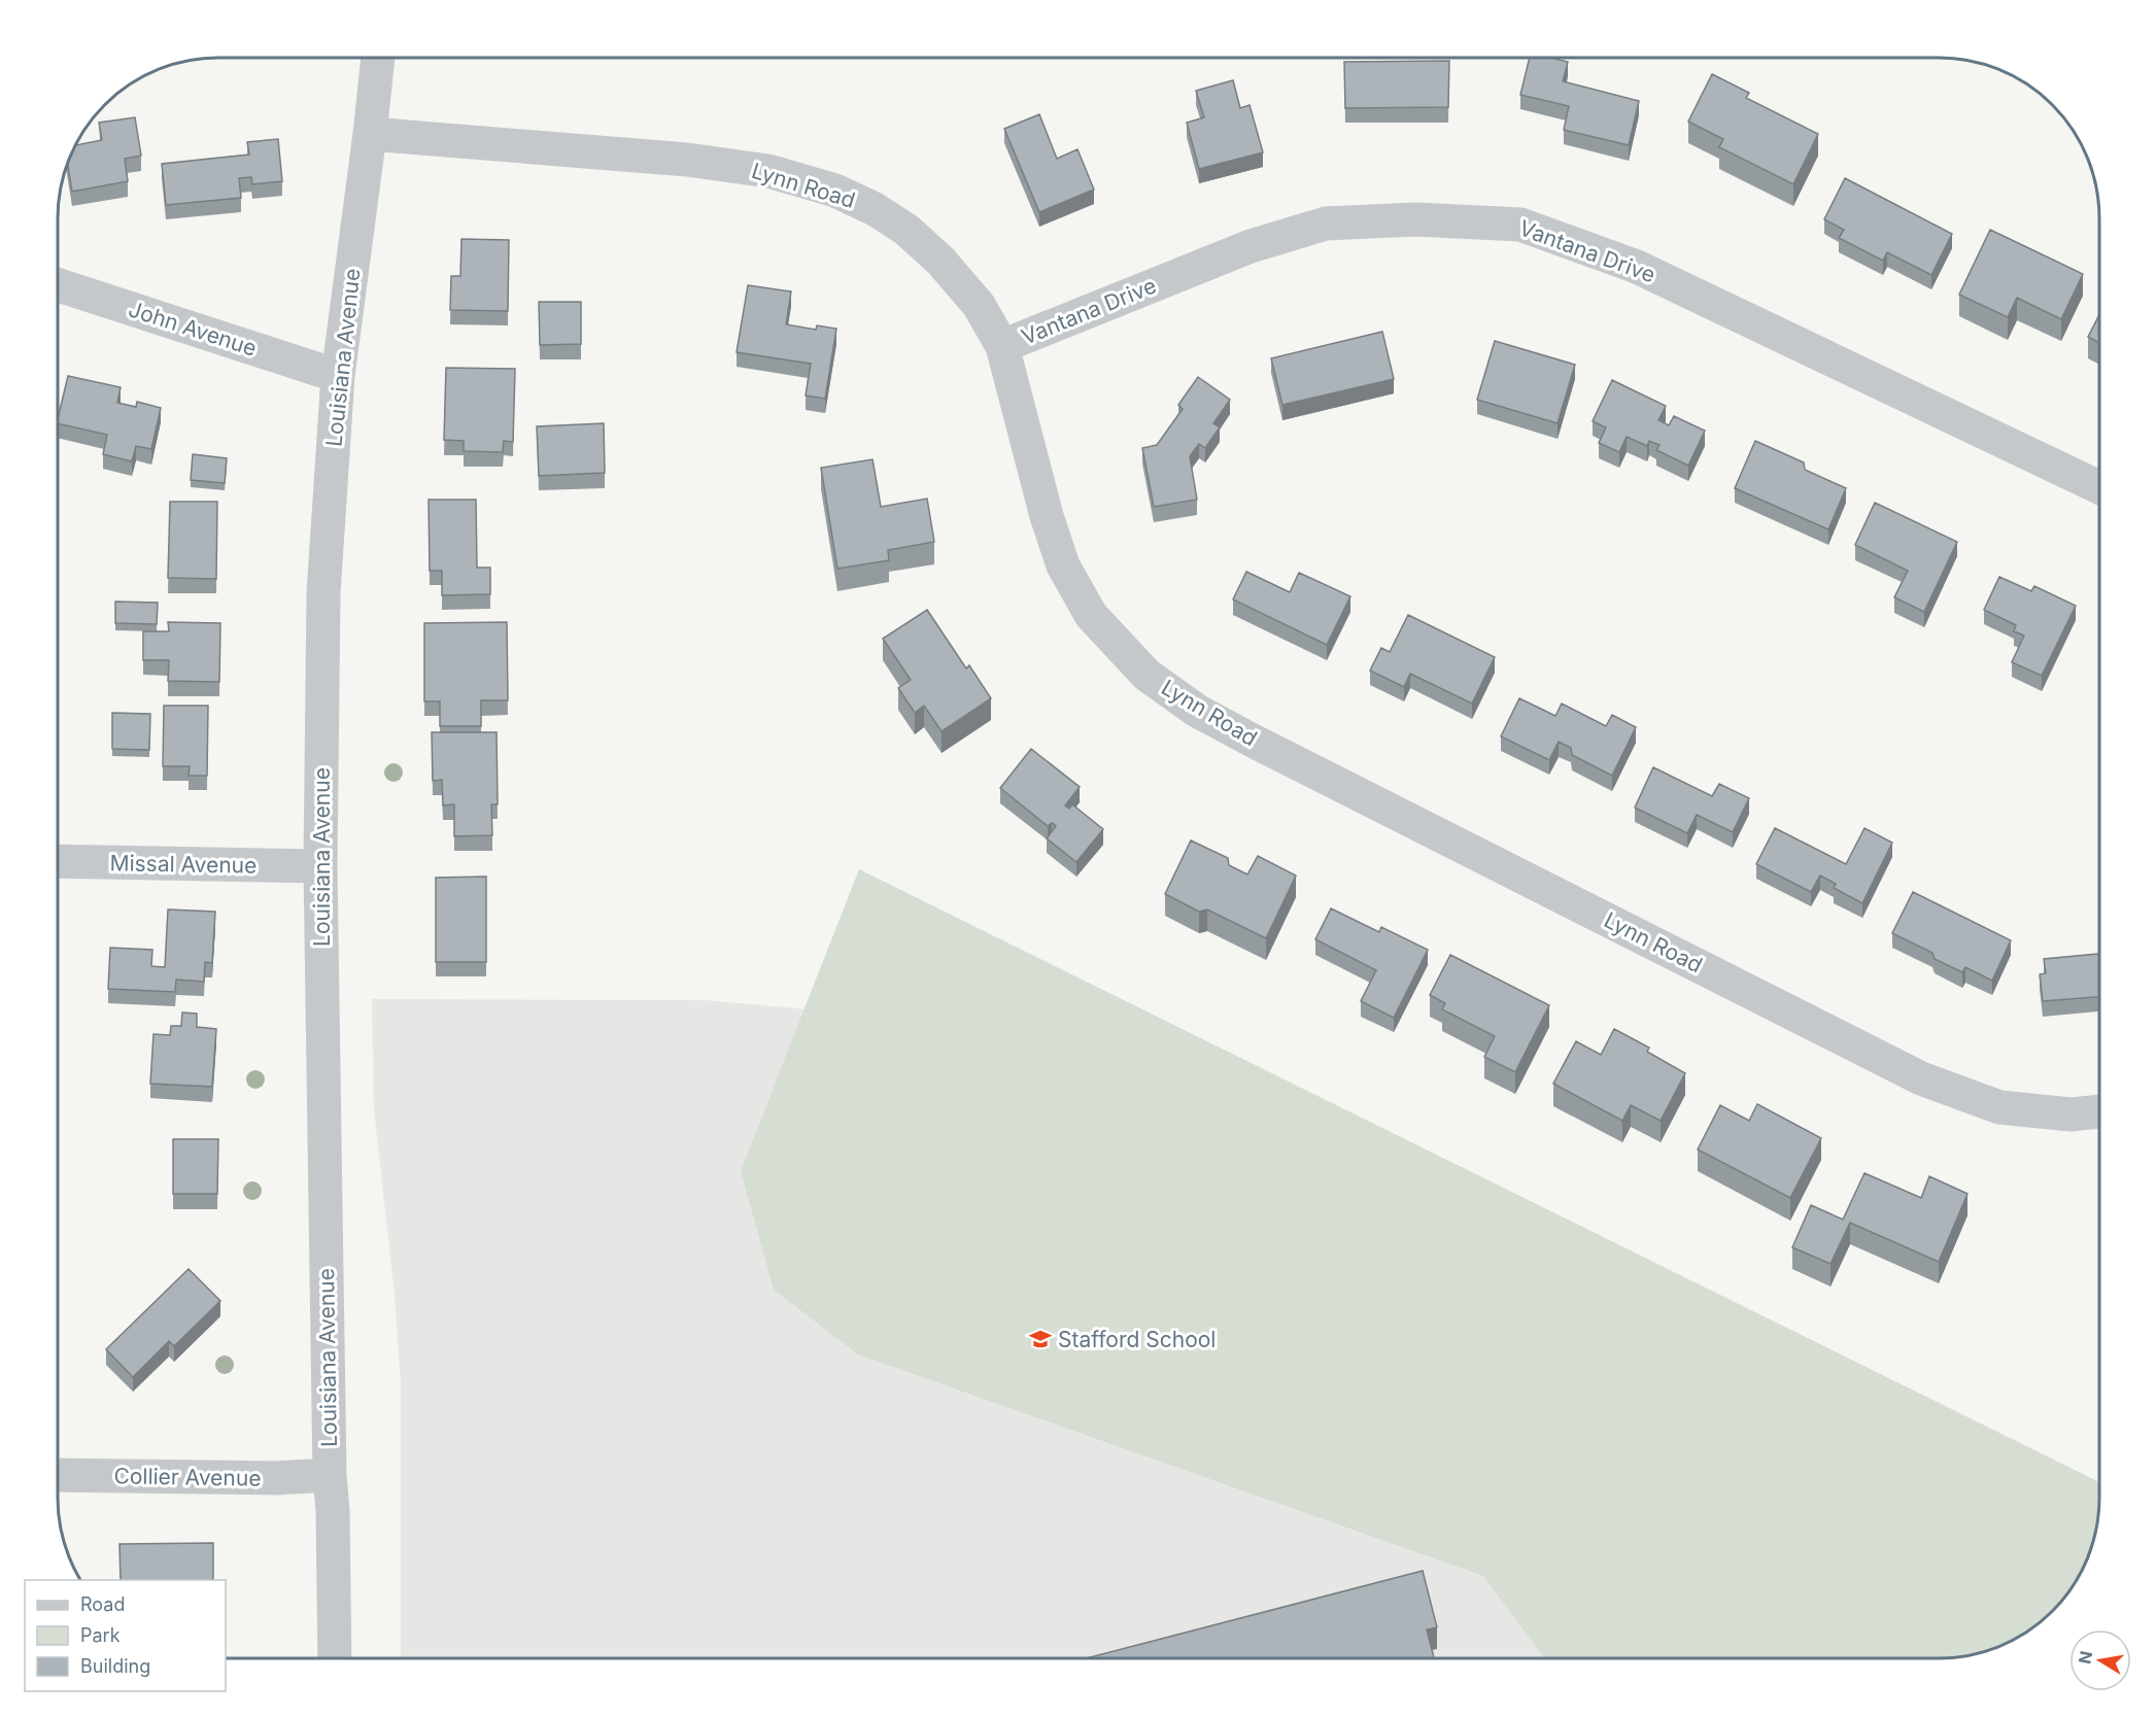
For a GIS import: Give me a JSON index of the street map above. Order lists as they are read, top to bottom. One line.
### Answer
{"streets":{"street":["Lynn Road","Vantana Drive","John Avenue","Louisiana Avenue","Missal Avenue","Collier Avenue"]},"crossings":[["Lynn Road","Vantana Drive"],["Lynn Road","Louisiana Avenue"],["John Avenue","Louisiana Avenue"],["Louisiana Avenue","Missal Avenue"],["Louisiana Avenue","Collier Avenue"]],"places":{"school or university":["Stafford School"]},"legend":["Road","Park","Building"],"north":"left"}
